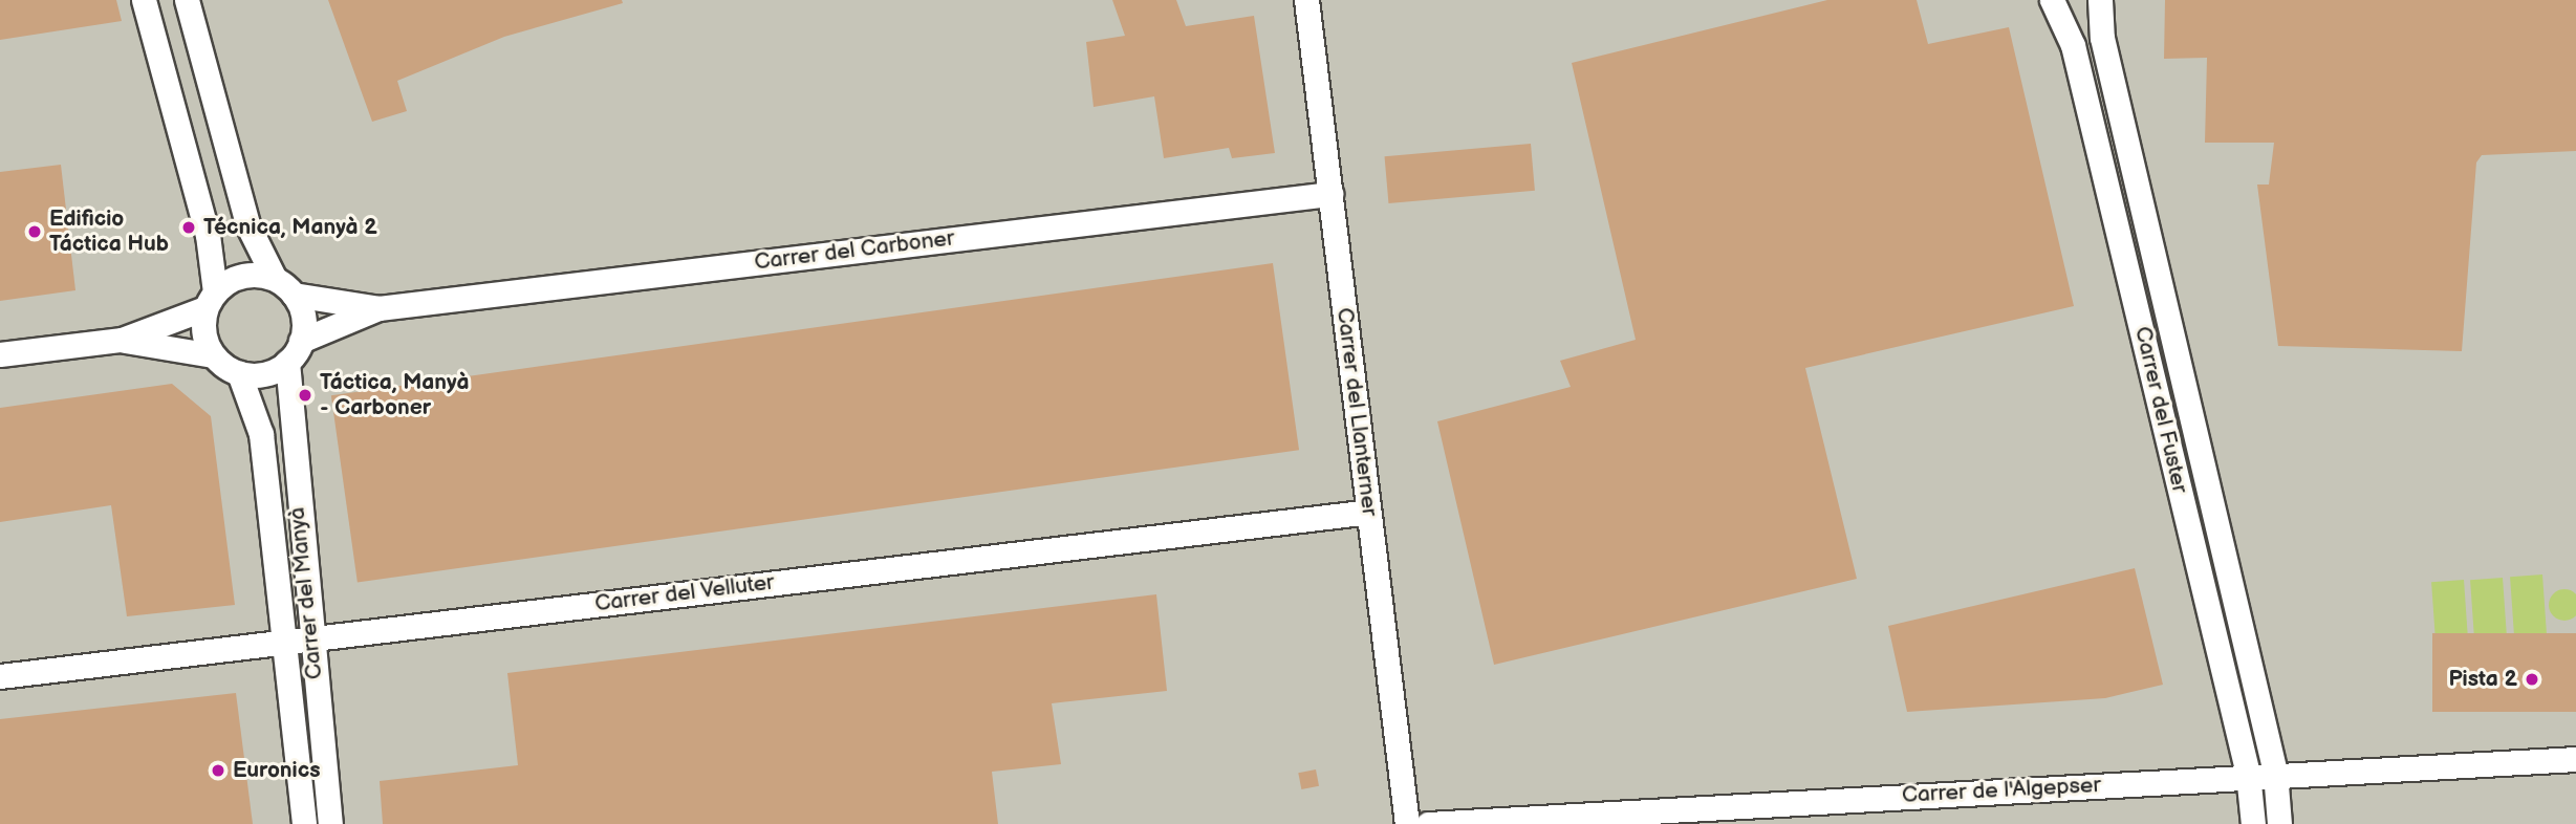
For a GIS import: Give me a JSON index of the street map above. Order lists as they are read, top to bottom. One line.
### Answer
{"streets":{"street":["Carrer del Carboner","Carrer del Fuster","Carrer del Llanterner","Carrer del Manyà","Carrer del Velluter","Carrer de l'Algepser"]},"crossings":[["Carrer del Carboner","Carrer del Llanterner"],["Carrer del Carboner","Carrer del Manyà"],["Carrer del Fuster","Carrer de l'Algepser"],["Carrer del Llanterner","Carrer del Velluter"],["Carrer del Manyà","Carrer del Velluter"]],"places":["Técnica, Manyà 2","Edificio Táctica Hub","Táctica, Manyà - Carboner","Pista 2","Euronics"]}
